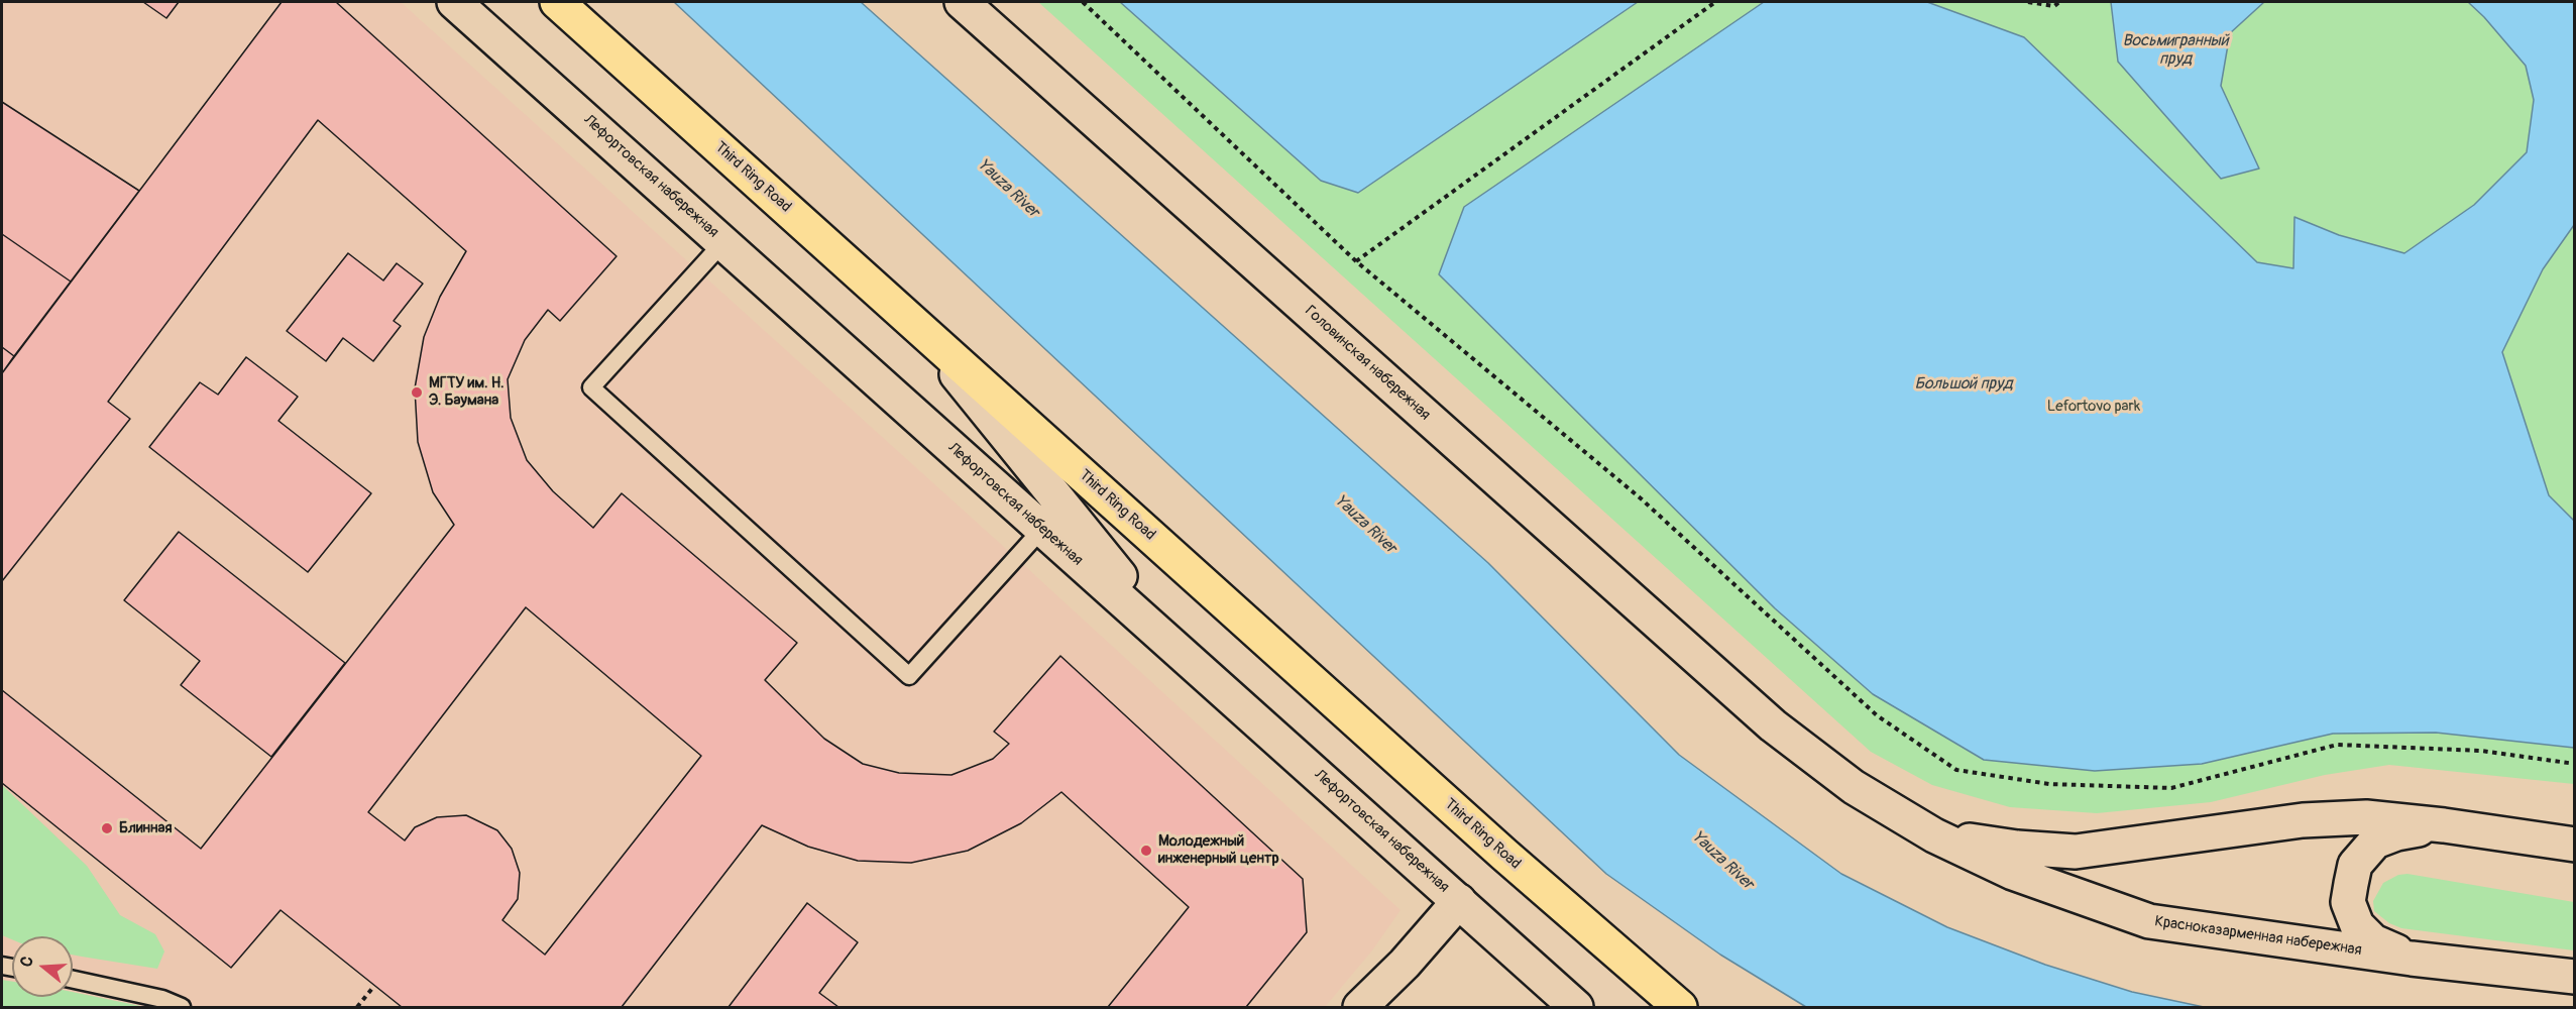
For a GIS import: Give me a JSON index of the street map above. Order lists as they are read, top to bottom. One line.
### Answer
{"streets":{"main road":["Лефортовская набережная","Third Ring Road","Головинская набережная","Красноказарменная набережная"]},"crossings":[["Головинская набережная","Красноказарменная набережная"]],"water":["Восьмигранный пруд","Yauza River","Большой пруд"],"parks":["Lefortovo park"],"places":["МГТУ им. Н. Э. Баумана","Блинная","Молодежный инженерный центр"],"north":"left"}
